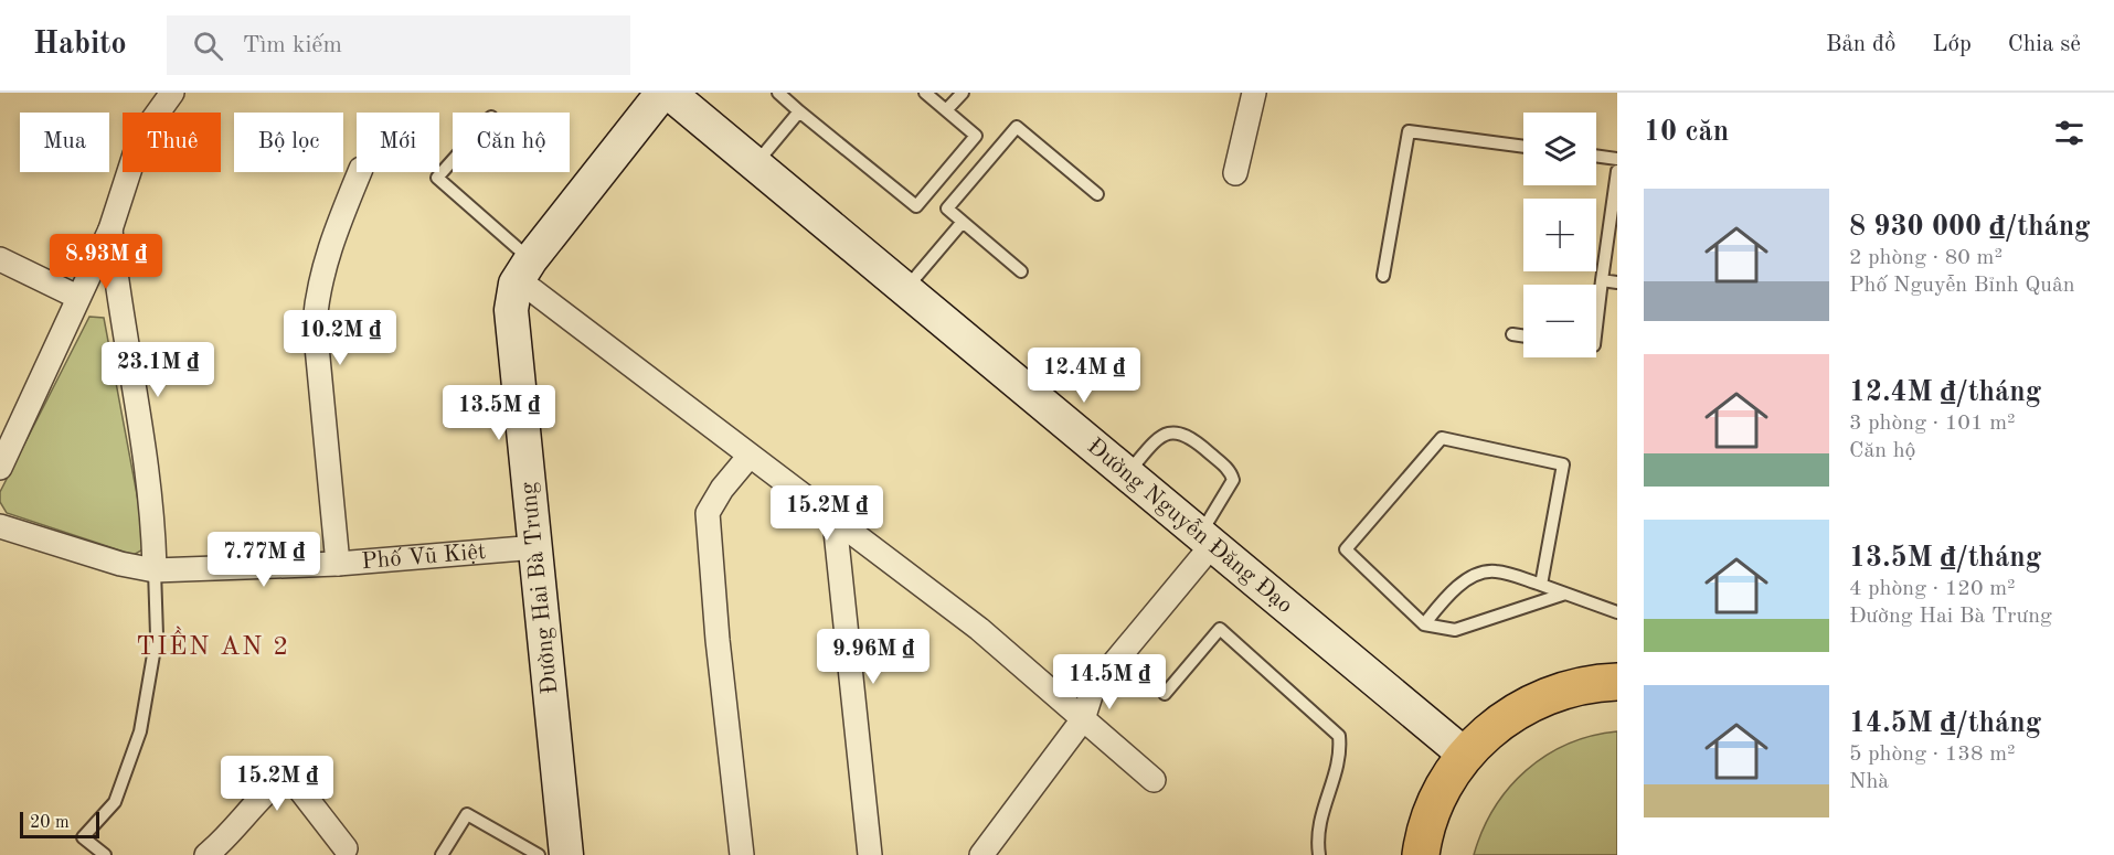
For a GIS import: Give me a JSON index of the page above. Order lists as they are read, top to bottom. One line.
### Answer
{"streets":{"main road":["Đường Nguyễn Đăng Đạo","Đường Hai Bà Trưng"],"street":["Phố Vũ Kiệt"]},"crossings":[["Phố Vũ Kiệt","Đường Hai Bà Trưng"]],"districts":["TIỀN AN 2"],"scale_bar":"20 m","page":{"header":"Habito","search":"Tìm kiếm","nav":["Bản đồ","Lớp","Chia sẻ"],"heading":"10 căn","map_buttons":["+","−"],"chip":["Mua","Thuê","Bộ lọc","Mới","Căn hộ"],"list":[{"name":"8 930 000 ₫/tháng","note":"2 phòng · 80 m² · Phố Nguyễn Bỉnh Quân"},{"name":"12.4M ₫/tháng","note":"3 phòng · 101 m² · Căn hộ"},{"name":"13.5M ₫/tháng","note":"4 phòng · 120 m² · Đường Hai Bà Trưng"},{"name":"14.5M ₫/tháng","note":"5 phòng · 138 m² · Nhà"}],"price":["8.93M ₫","10.2M ₫","23.1M ₫","12.4M ₫","13.5M ₫","15.2M ₫","7.77M ₫","9.96M ₫","14.5M ₫","15.2M ₫"],"scale":"20 m"}}
